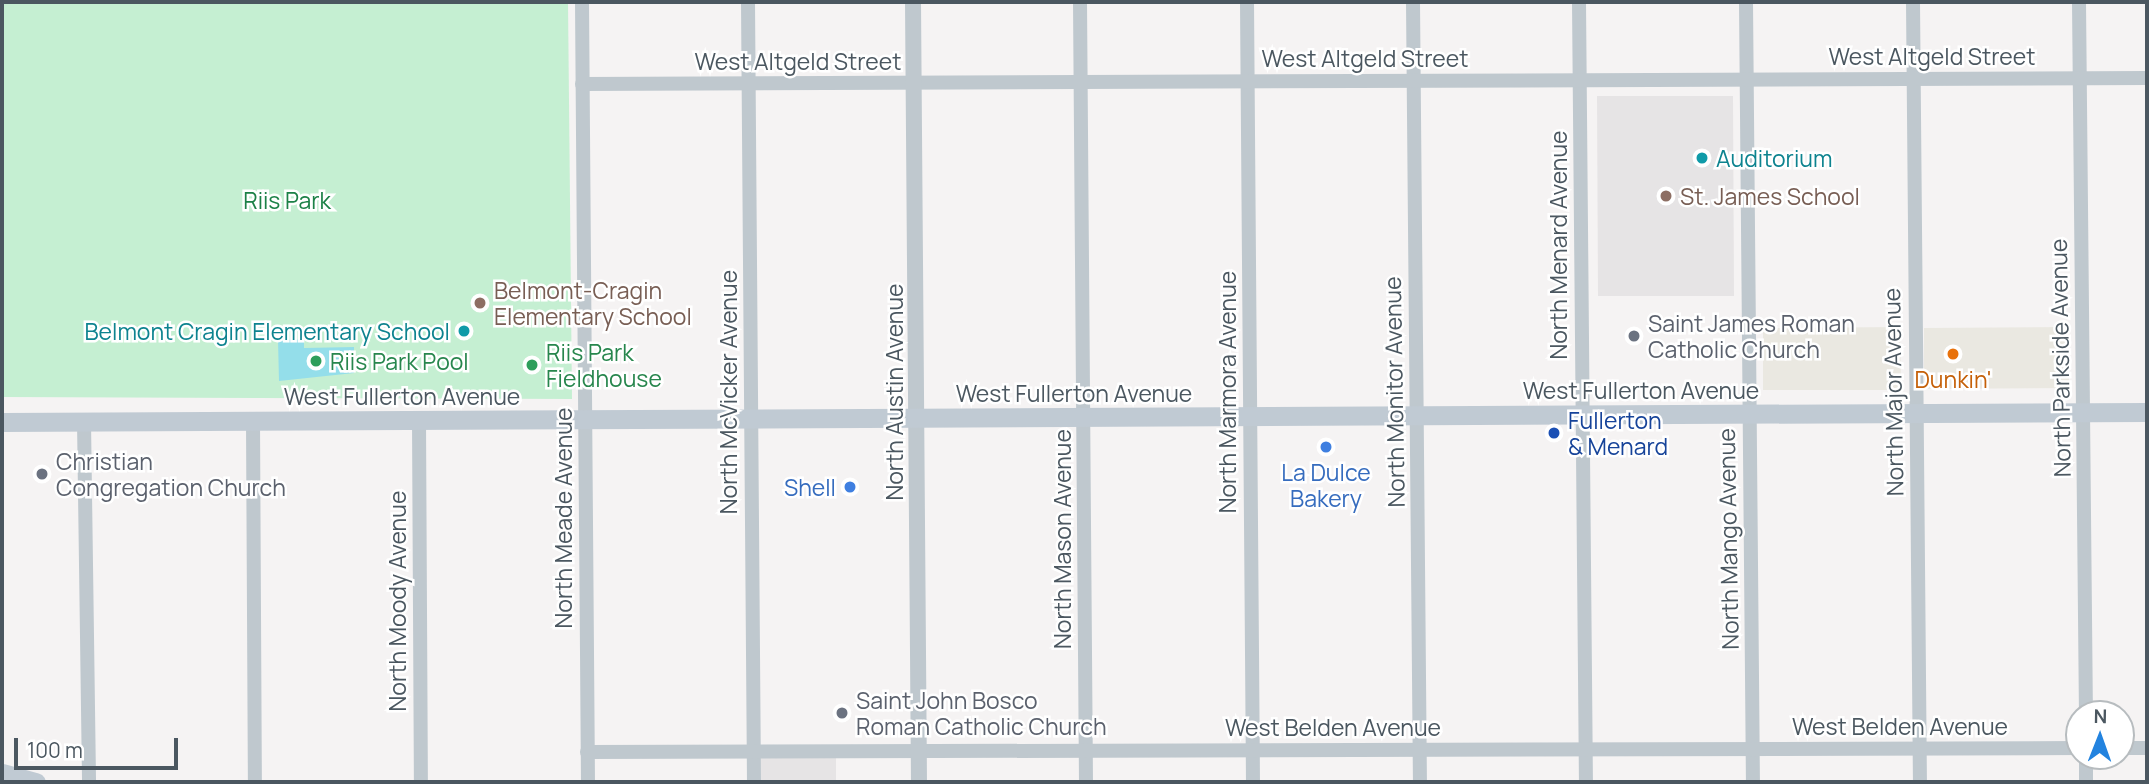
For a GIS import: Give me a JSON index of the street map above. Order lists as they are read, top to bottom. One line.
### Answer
{"streets":{"main road":["West Fullerton Avenue"],"street":["West Altgeld Street","North Menard Avenue","North Parkside Avenue","North McVicker Avenue","North Austin Avenue","North Marmora Avenue","North Monitor Avenue","North Major Avenue","North Meade Avenue","North Mason Avenue","North Mango Avenue","North Moody Avenue","West Belden Avenue"]},"crossings":[["West Altgeld Street","North Menard Avenue"],["West Altgeld Street","North Parkside Avenue"],["West Altgeld Street","North McVicker Avenue"],["West Altgeld Street","North Austin Avenue"],["West Altgeld Street","North Marmora Avenue"],["West Altgeld Street","North Monitor Avenue"],["West Altgeld Street","North Major Avenue"],["West Altgeld Street","North Meade Avenue"],["West Altgeld Street","North Mason Avenue"],["West Altgeld Street","North Mango Avenue"],["North Menard Avenue","West Fullerton Avenue"],["North Menard Avenue","West Belden Avenue"],["North Parkside Avenue","West Fullerton Avenue"],["West Fullerton Avenue","North McVicker Avenue"],["West Fullerton Avenue","North Austin Avenue"],["West Fullerton Avenue","North Marmora Avenue"],["West Fullerton Avenue","North Monitor Avenue"],["West Fullerton Avenue","North Major Avenue"],["West Fullerton Avenue","North Meade Avenue"],["West Fullerton Avenue","North Mason Avenue"],["West Fullerton Avenue","North Mango Avenue"],["West Fullerton Avenue","North Moody Avenue"],["North McVicker Avenue","West Belden Avenue"],["North Austin Avenue","West Belden Avenue"],["North Marmora Avenue","West Belden Avenue"],["North Monitor Avenue","West Belden Avenue"],["North Major Avenue","West Belden Avenue"],["North Meade Avenue","West Belden Avenue"],["North Mason Avenue","West Belden Avenue"],["North Mango Avenue","West Belden Avenue"]],"parks":["Riis Park"],"places":["Auditorium","St. James School","Belmont-Cragin Elementary School","Belmont Cragin Elementary School","Saint James Roman Catholic Church","Dunkin'","Riis Park Pool","Riis Park Fieldhouse","Fullerton & Menard","La Dulce Bakery","Christian Congregation Church","Shell","Saint John Bosco Roman Catholic Church"],"scale_bar":"100 m","north":"top"}
